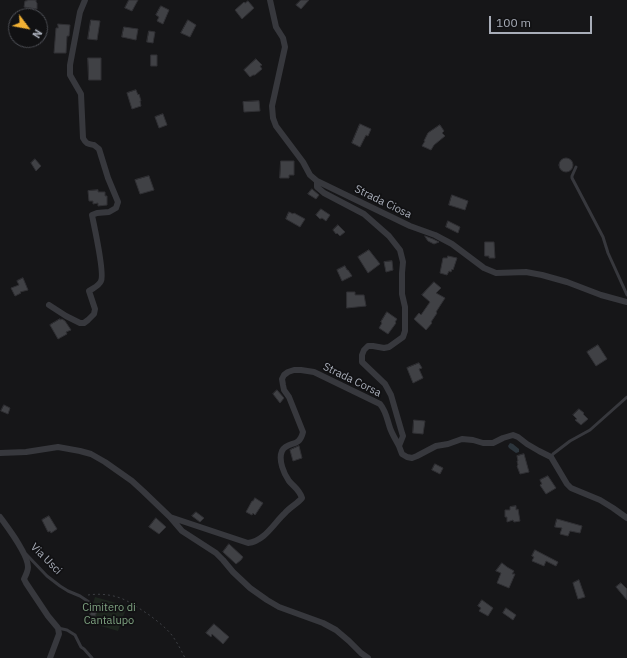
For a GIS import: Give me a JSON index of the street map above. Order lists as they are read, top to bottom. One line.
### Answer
{"streets":{"street":["Strada Ciosa","Strada Corsa","Via Usci"]},"crossings":[["Strada Ciosa","Strada Corsa"]],"parks":["Cimitero di Cantalupo"],"scale_bar":"100 m","north":"bottom right"}
